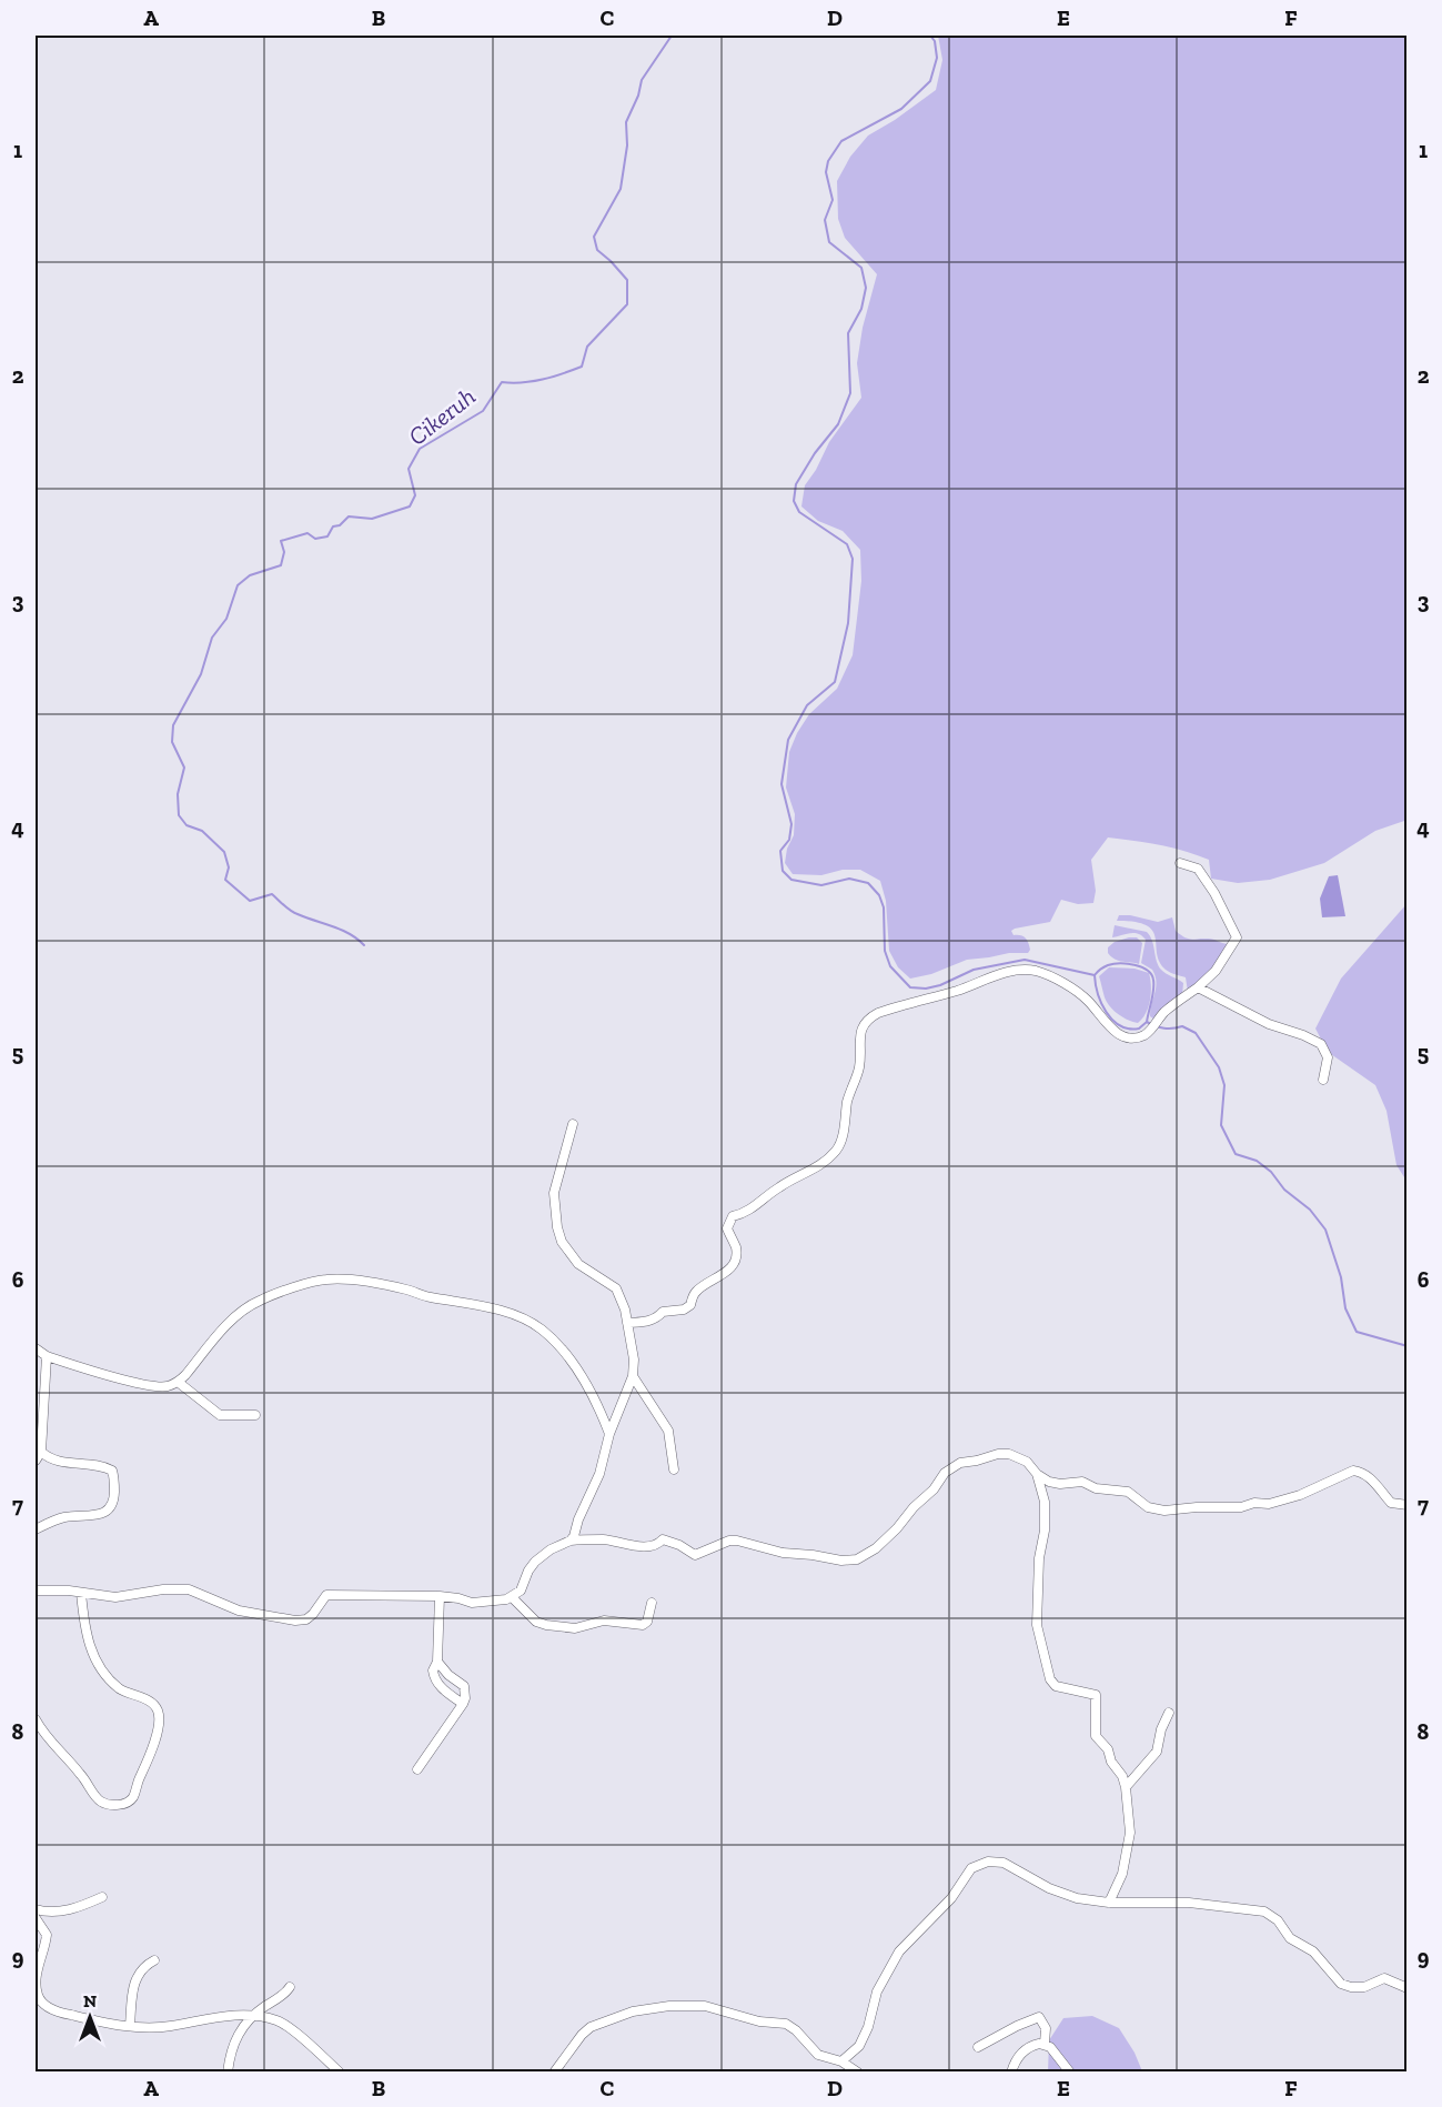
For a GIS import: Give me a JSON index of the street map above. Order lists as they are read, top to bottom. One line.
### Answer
{"water":["Cikeruh"],"north":"top","grid":{"columns":["A","B","C","D","E","F"],"rows":["1","2","3","4","5","6","7","8","9"]}}
